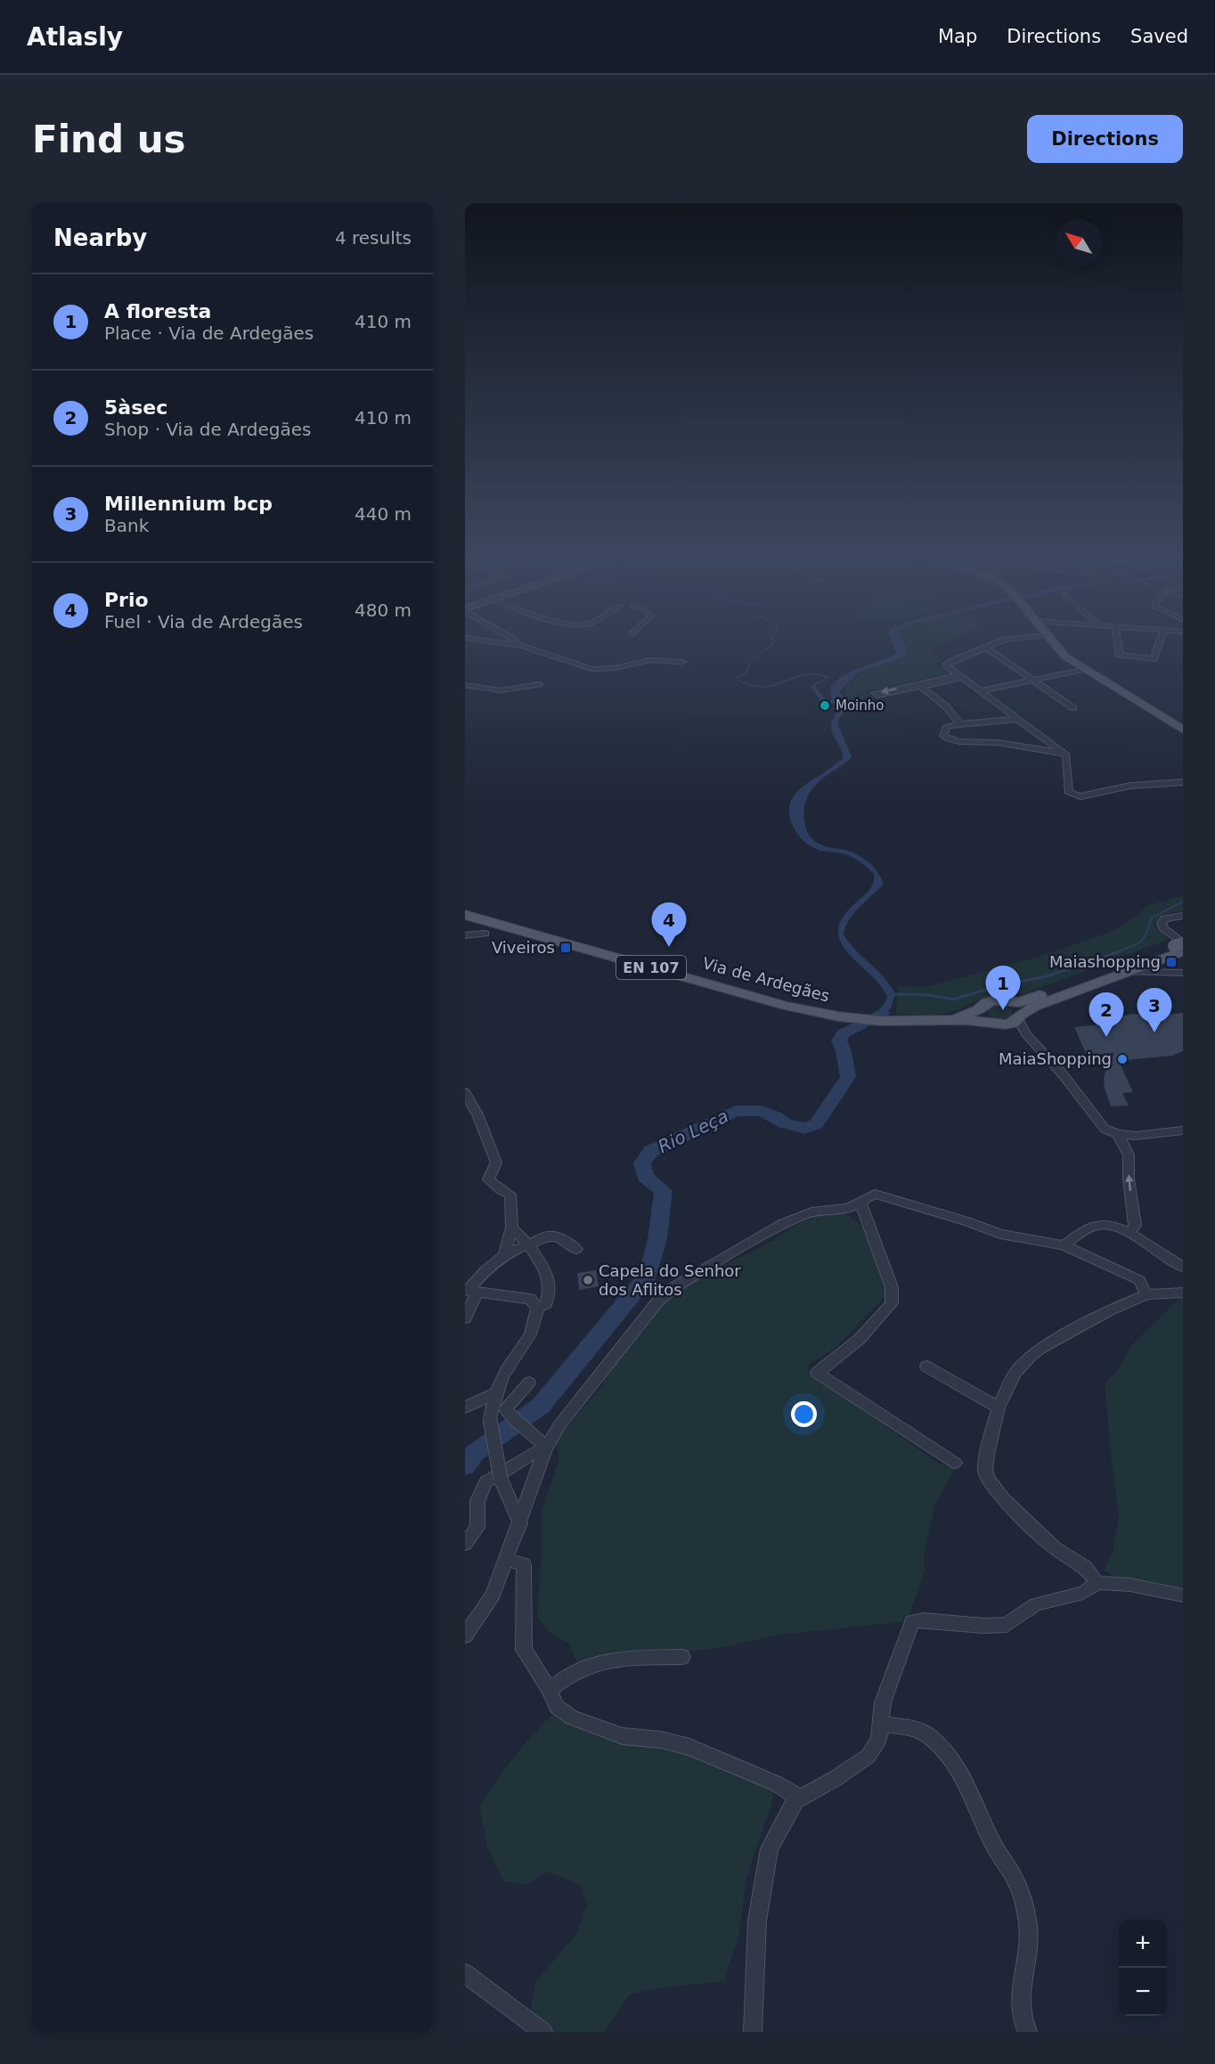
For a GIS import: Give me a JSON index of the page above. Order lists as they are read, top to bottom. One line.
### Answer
{"streets":{"main road":["EN 107","Via de Ardegães"]},"water":["Rio Leça"],"places":{"other":["Moinho","MaiaShopping","Capela do Senhor dos Aflitos"],"transit":["Viveiros","Maiashopping"]},"north":"top left","page":{"header":"Atlasly","nav":["Map","Directions","Saved"],"buttons":"Directions","title":"Find us","heading":["Nearby","4 results"],"list":[{"mark":"1","name":"A floresta","note":"Place · Via de Ardegães","value":"410 m"},{"mark":"2","name":"5àsec","note":"Shop · Via de Ardegães","value":"410 m"},{"mark":"3","name":"Millennium bcp","note":"Bank","value":"440 m"},{"mark":"4","name":"Prio","note":"Fuel · Via de Ardegães","value":"480 m"}],"pins":["4","1","3","2"],"map_buttons":["+","−"]}}
